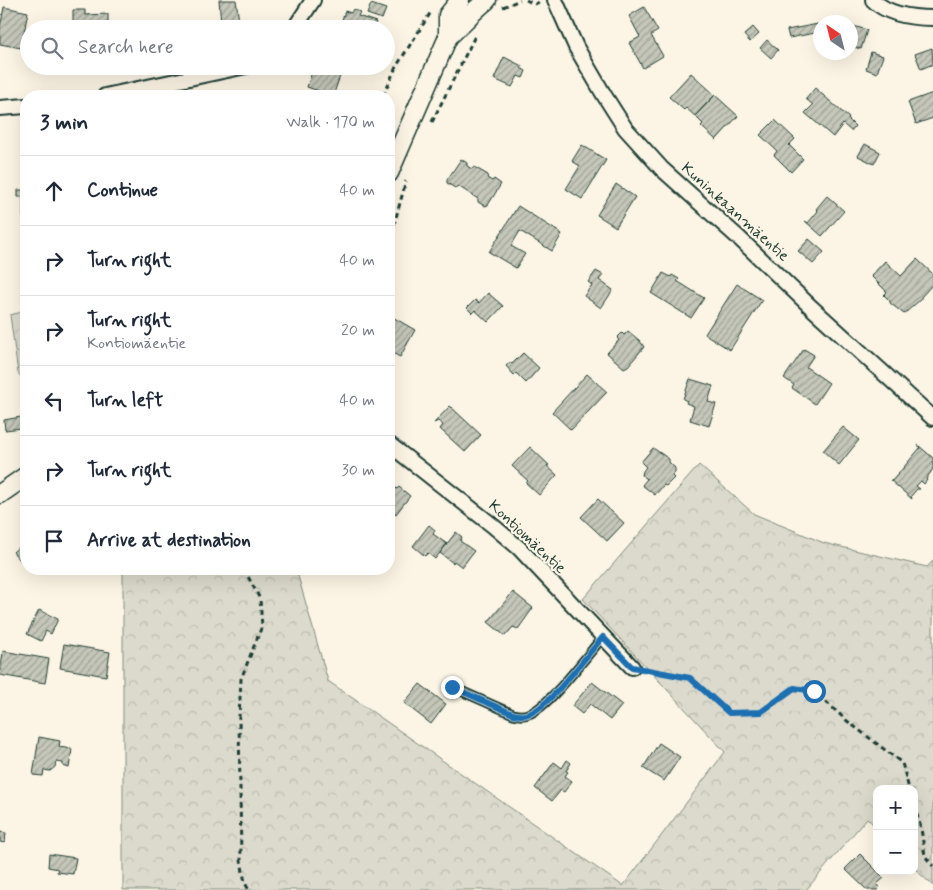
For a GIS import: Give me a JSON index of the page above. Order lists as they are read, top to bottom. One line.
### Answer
{"streets":{"street":["Kuninkaanmäentie","Kontiomäentie"]},"north":"top left","page":{"search":"Search here","heading":["3 min","Walk · 170 m"],"list":[["Continue","40 m"],["Turn right","40 m"],["Turn right","Kontiomäentie","20 m"],["Turn left","40 m"],["Turn right","30 m"],"Arrive at destination"],"map_buttons":["+","−"]}}
